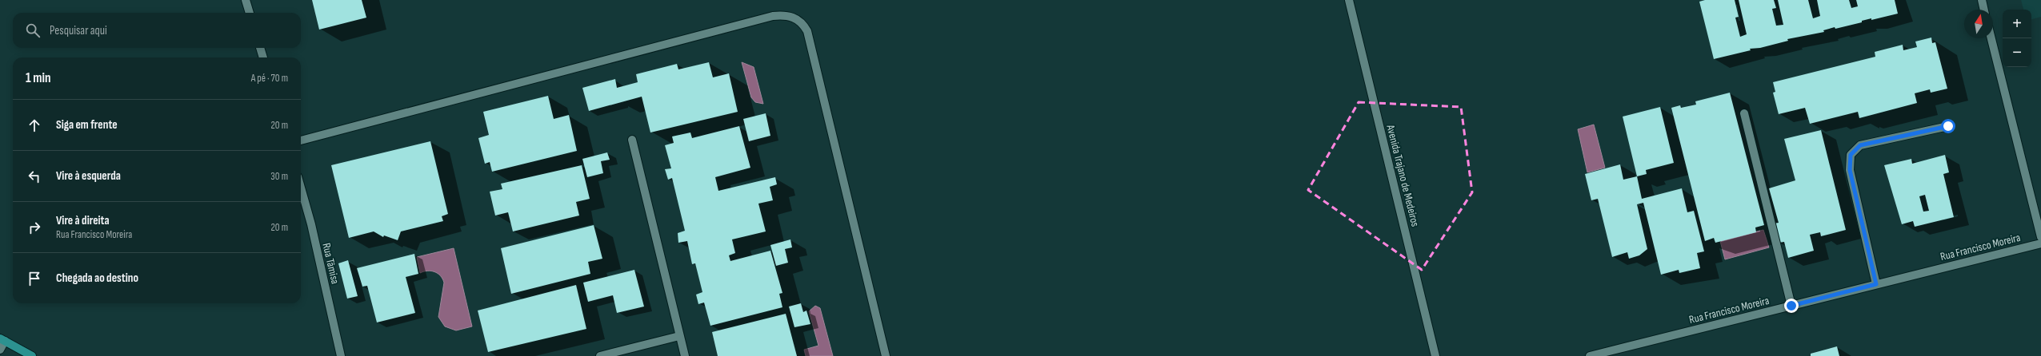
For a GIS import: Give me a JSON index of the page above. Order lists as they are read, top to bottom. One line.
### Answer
{"streets":{"street":["Avenida Trajano de Medeiros","Rua Francisco Moreira","Rua Tâmisa"]},"north":"top","page":{"map_buttons":["+","−"],"search":"Pesquisar aqui","heading":["1 min","A pé · 70 m"],"list":[["Siga em frente","20 m"],["Vire à esquerda","30 m"],["Vire à direita","Rua Francisco Moreira","20 m"],"Chegada ao destino"]}}
